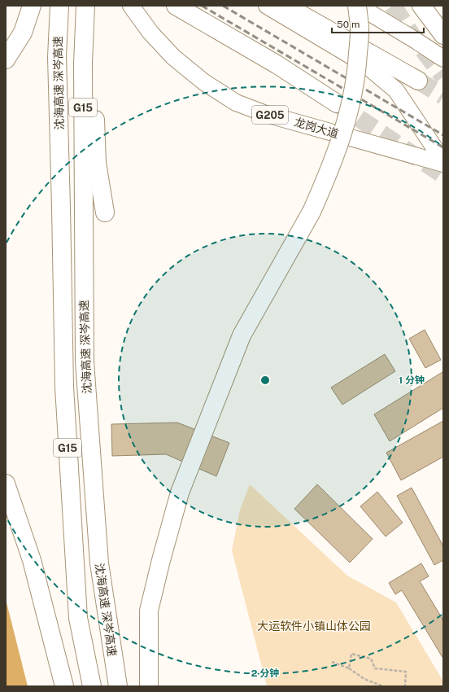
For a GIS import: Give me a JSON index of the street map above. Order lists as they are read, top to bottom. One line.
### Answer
{"streets":{"highway":["沈海高速 深岑高速","G15"],"main road":["G205","龙岗大道"]},"parks":["大运软件小镇山体公园"],"scale_bar":"50 m","rings":["1 分钟","2 分钟"]}
